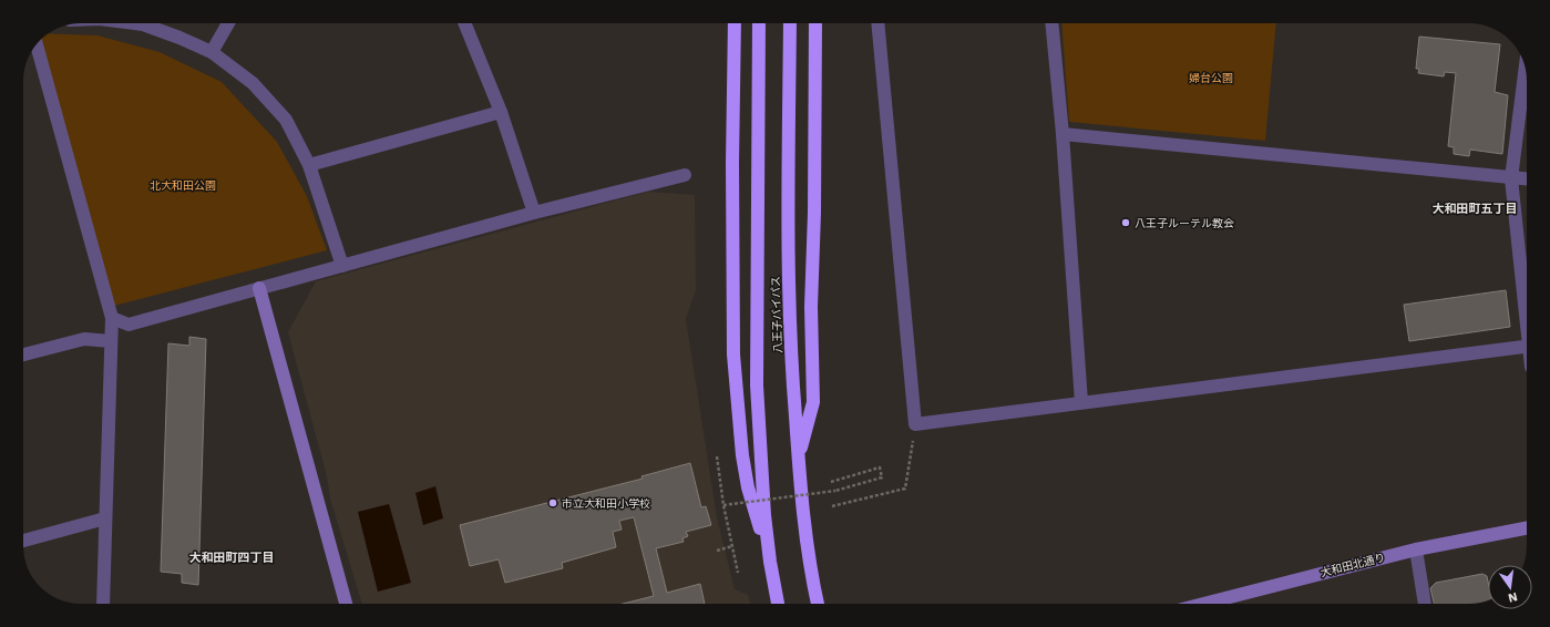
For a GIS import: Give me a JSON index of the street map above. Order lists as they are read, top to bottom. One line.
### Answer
{"streets":{"highway":["八王子バイパス"],"street":["大和田北通り"]},"districts":["大和田町五丁目","大和田町四丁目"],"parks":["婦台公園","北大和田公園"],"places":["八王子ルーテル教会","市立大和田小学校"],"north":"bottom"}
